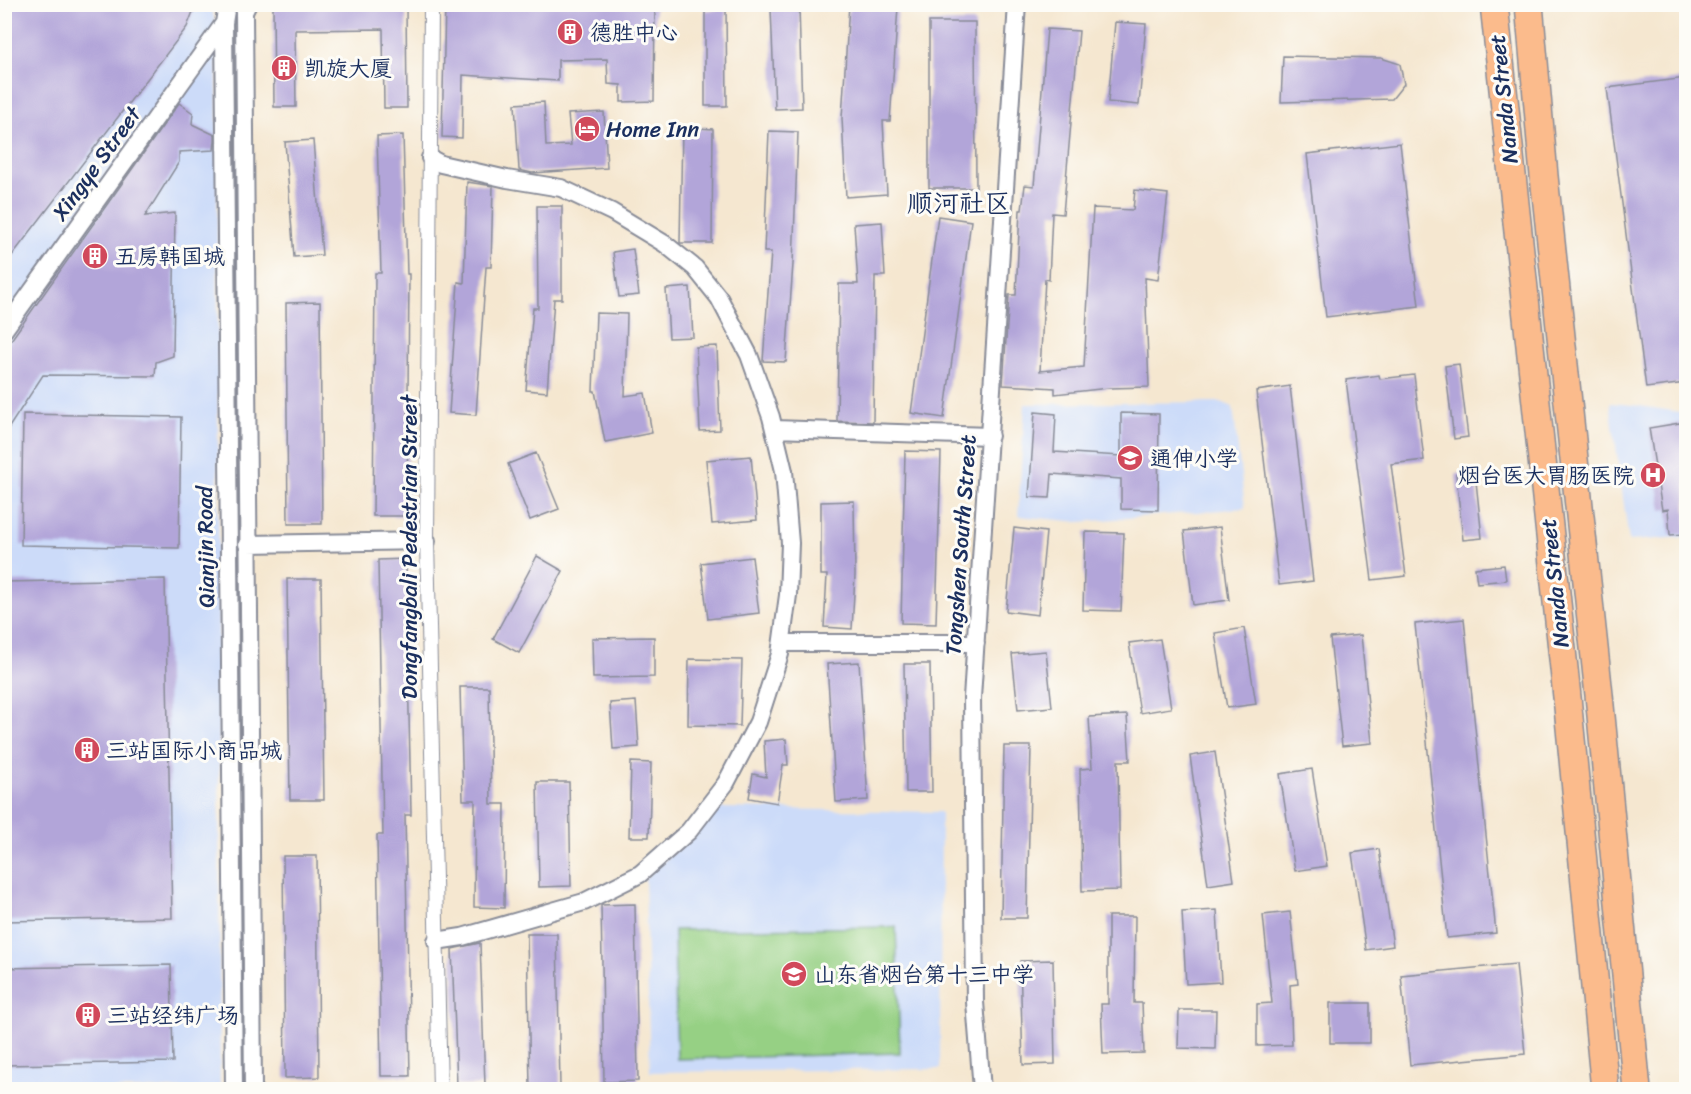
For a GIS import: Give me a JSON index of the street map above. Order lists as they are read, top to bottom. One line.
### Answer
{"streets":{"main road":["Nanda Street"],"street":["Xingye Street","Tongshen South Street","Qianjin Road","Dongfangbali Pedestrian Street"]},"crossings":[["Xingye Street","Qianjin Road"]],"districts":["顺河社区"],"places":{"building":["德胜中心","凯旋大厦","五房韩国城","三站国际小商品城","三站经纬广场"],"hotel":["Home Inn"],"school or university":["通伸小学","山东省烟台第十三中学"],"hospital":["烟台医大胃肠医院"]}}
